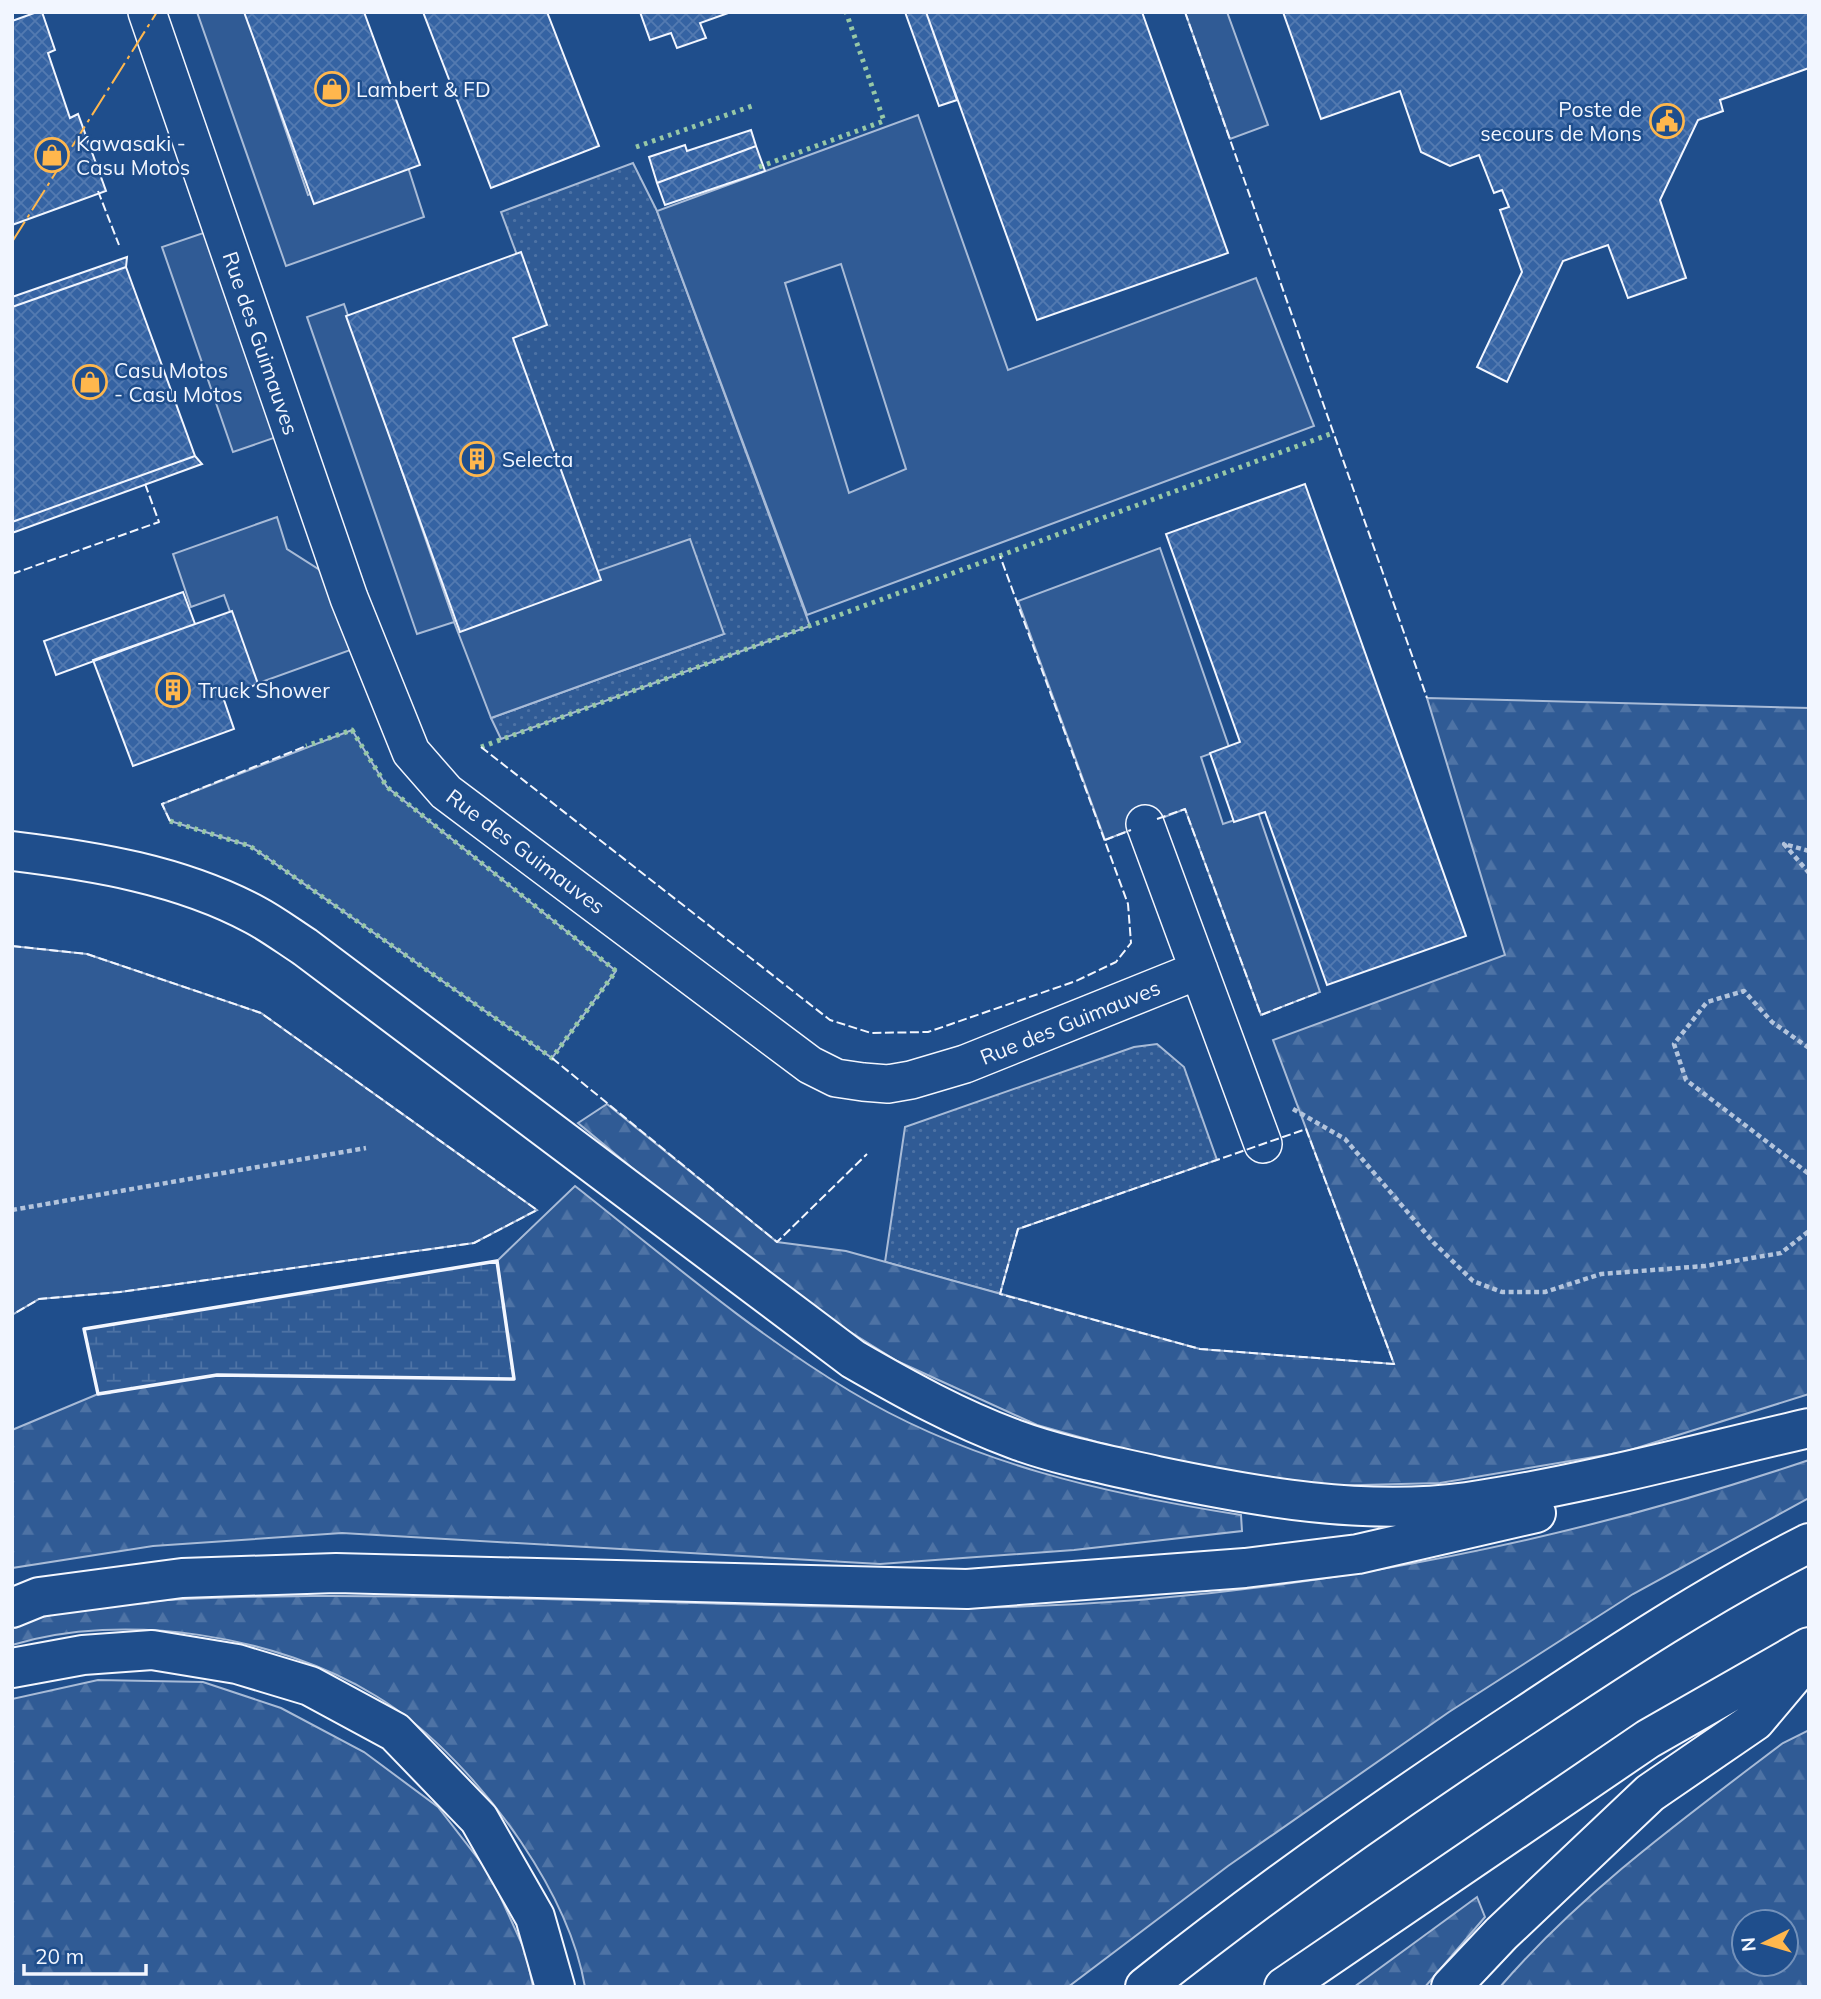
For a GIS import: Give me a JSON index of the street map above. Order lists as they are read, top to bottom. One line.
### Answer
{"streets":{"street":["Rue des Guimauves"]},"places":{"shop":["Lambert & FD","Kawasaki - Casu Motos","Casu Motos - Casu Motos"],"public building":["Poste de secours de Mons"],"building":["Selecta","Truck Shower"]},"scale_bar":"20 m","north":"left"}
